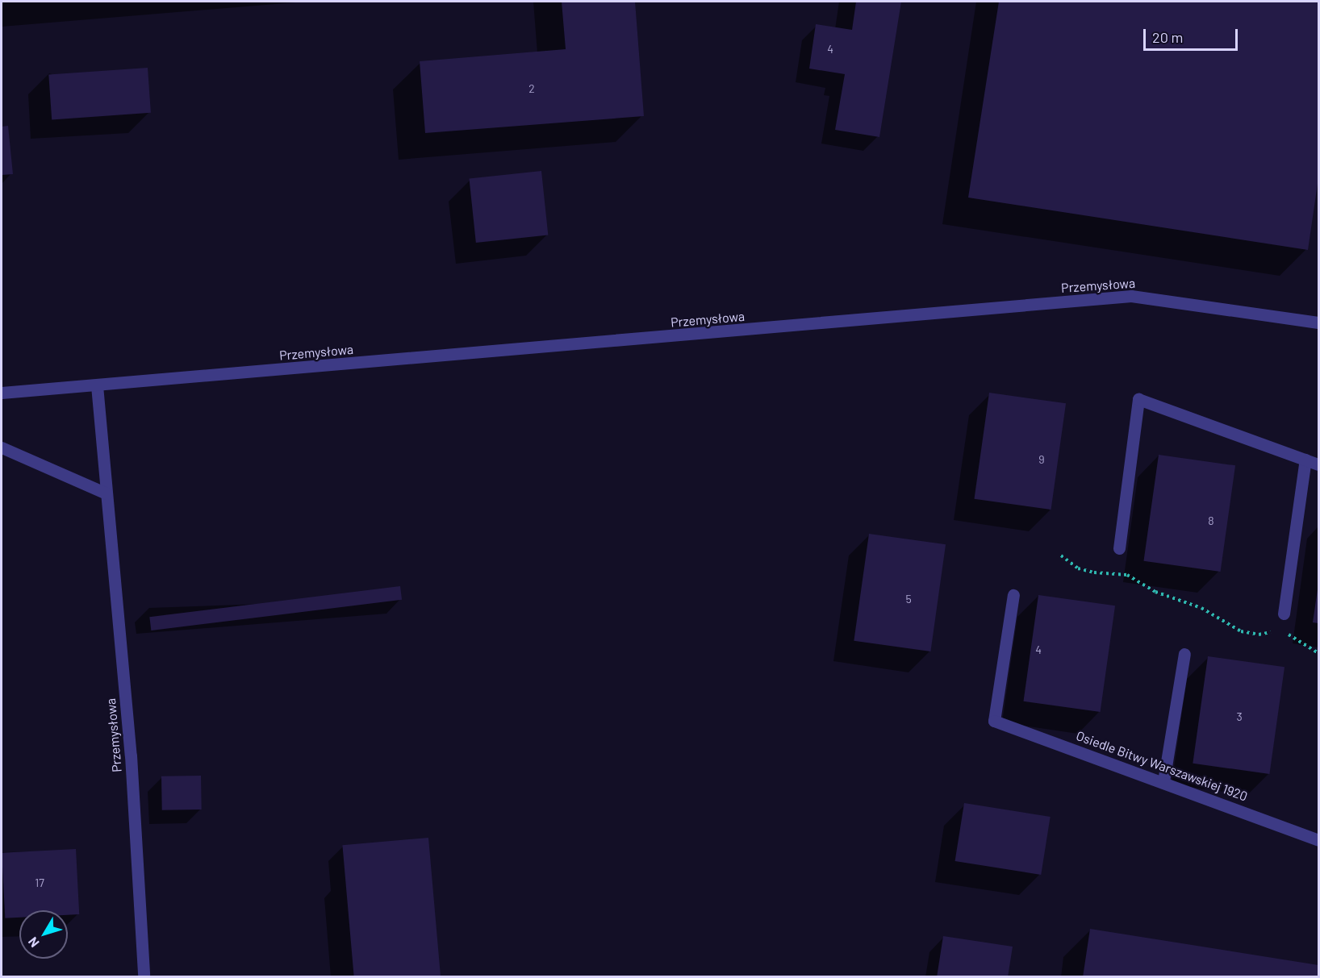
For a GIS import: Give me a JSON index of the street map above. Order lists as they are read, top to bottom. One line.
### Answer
{"streets":{"street":["Przemysłowa","Osiedle Bitwy Warszawskiej 1920"]},"house_numbers":["4","2","9","8","5","4","3","17"],"scale_bar":"20 m","north":"bottom left"}
